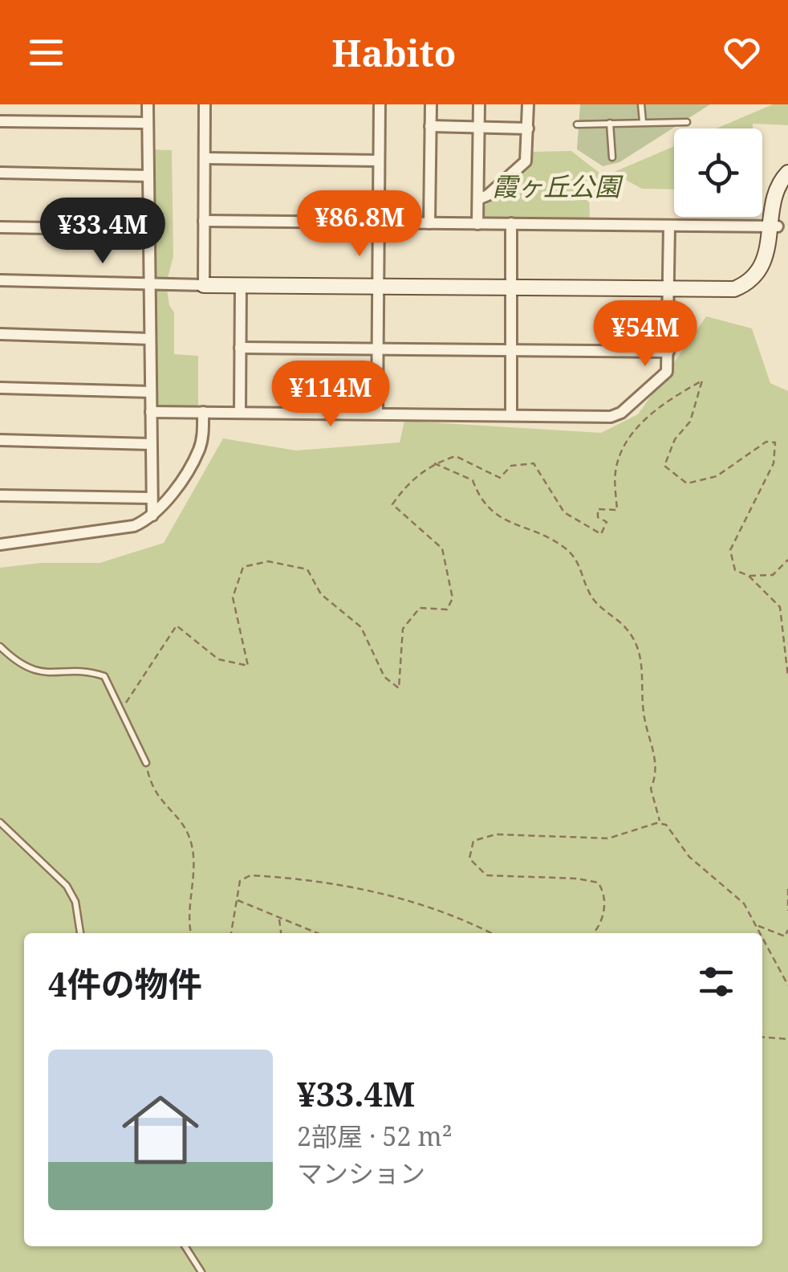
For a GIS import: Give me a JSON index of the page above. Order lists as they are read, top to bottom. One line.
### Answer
{"parks":["霞ヶ丘公園"],"page":{"header":"Habito","price":["¥86.8M","¥33.4M","¥54M","¥114M"],"heading":"4件の物件","list":[{"name":"¥33.4M","note":"2部屋 · 52 m² · マンション"}]}}
